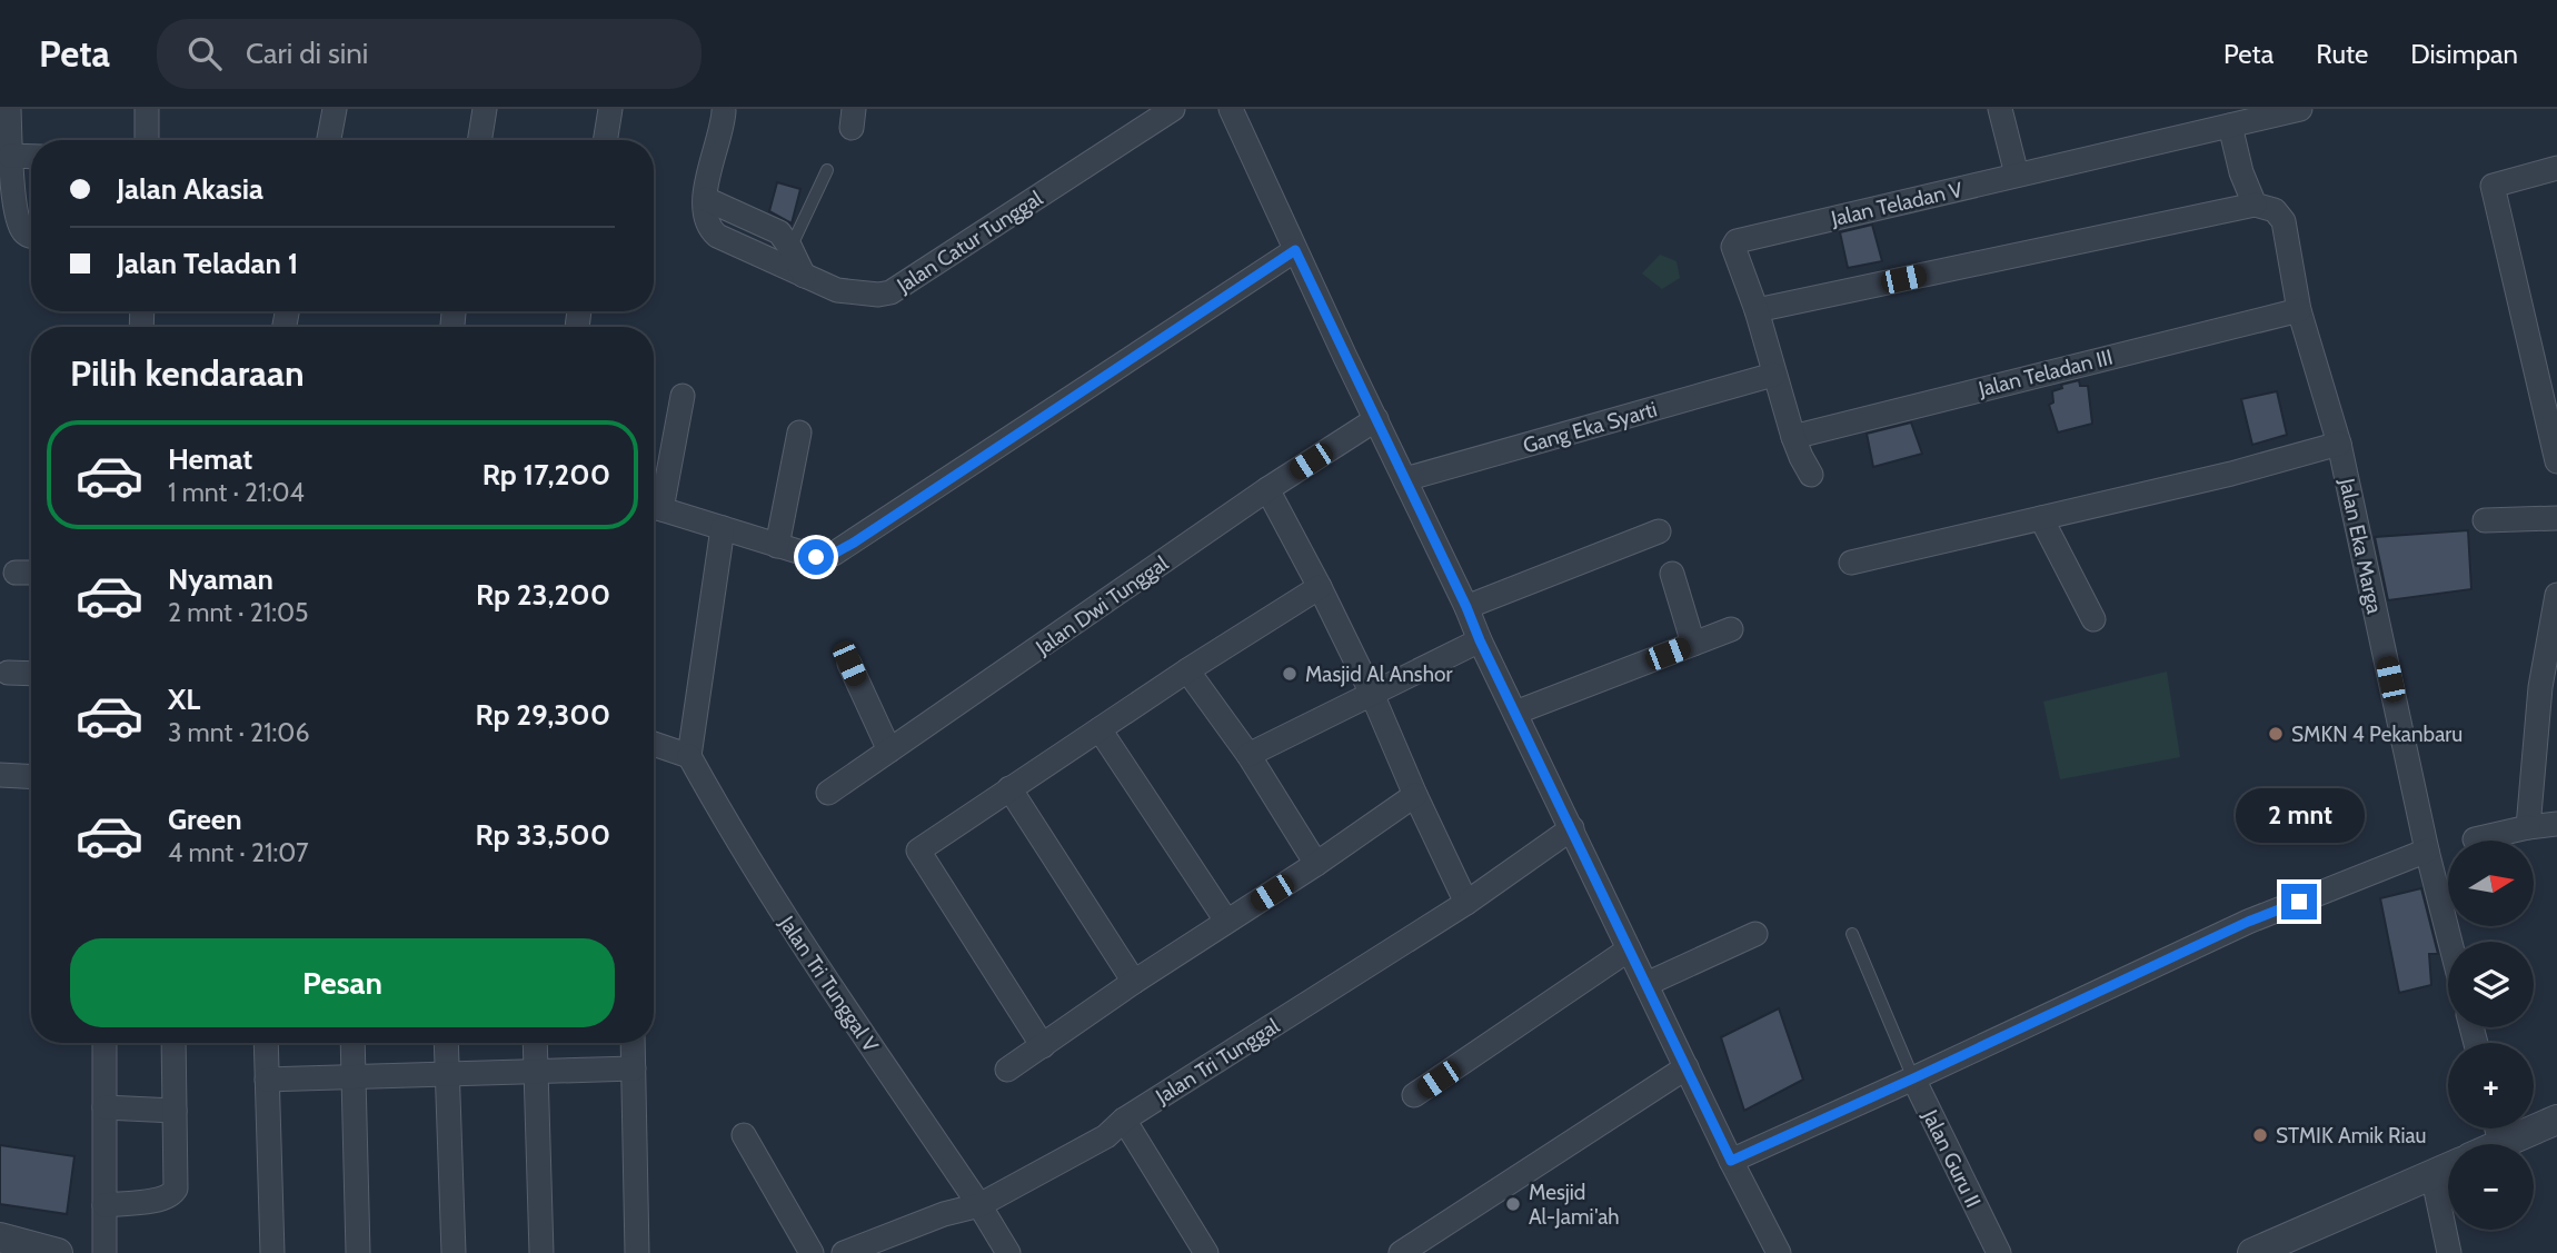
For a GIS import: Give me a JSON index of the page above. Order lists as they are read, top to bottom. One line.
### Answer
{"streets":{"street":["Jalan Teladan V","Jalan Catur Tunggal","Jalan Teladan III","Gang Eka Syarti","Jalan Eka Marga","Jalan Dwi Tunggal","Jalan Tri Tunggal V","Jalan Tri Tunggal","Jalan Guru II"]},"crossings":[["Jalan Teladan V","Jalan Teladan III"],["Jalan Teladan V","Gang Eka Syarti"],["Jalan Teladan III","Jalan Eka Marga"],["Jalan Tri Tunggal V","Jalan Tri Tunggal"]],"places":["Masjid Al Anshor","SMKN 4 Pekanbaru","STMIK Amik Riau","Mesjid Al-Jami'ah"],"north":"right","page":{"header":"Peta","search":"Cari di sini","nav":["Peta","Rute","Disimpan"],"banner":["Jalan Akasia","Jalan Teladan 1"],"heading":"Pilih kendaraan","list":[{"name":"Hemat","note":"1 mnt · 21:04","value":"Rp 17,200"},{"name":"Nyaman","note":"2 mnt · 21:05","value":"Rp 23,200"},{"name":"XL","note":"3 mnt · 21:06","value":"Rp 29,300"},{"name":"Green","note":"4 mnt · 21:07","value":"Rp 33,500"}],"bubble":"2 mnt","map_buttons":["+","−"],"buttons":"Pesan"}}
